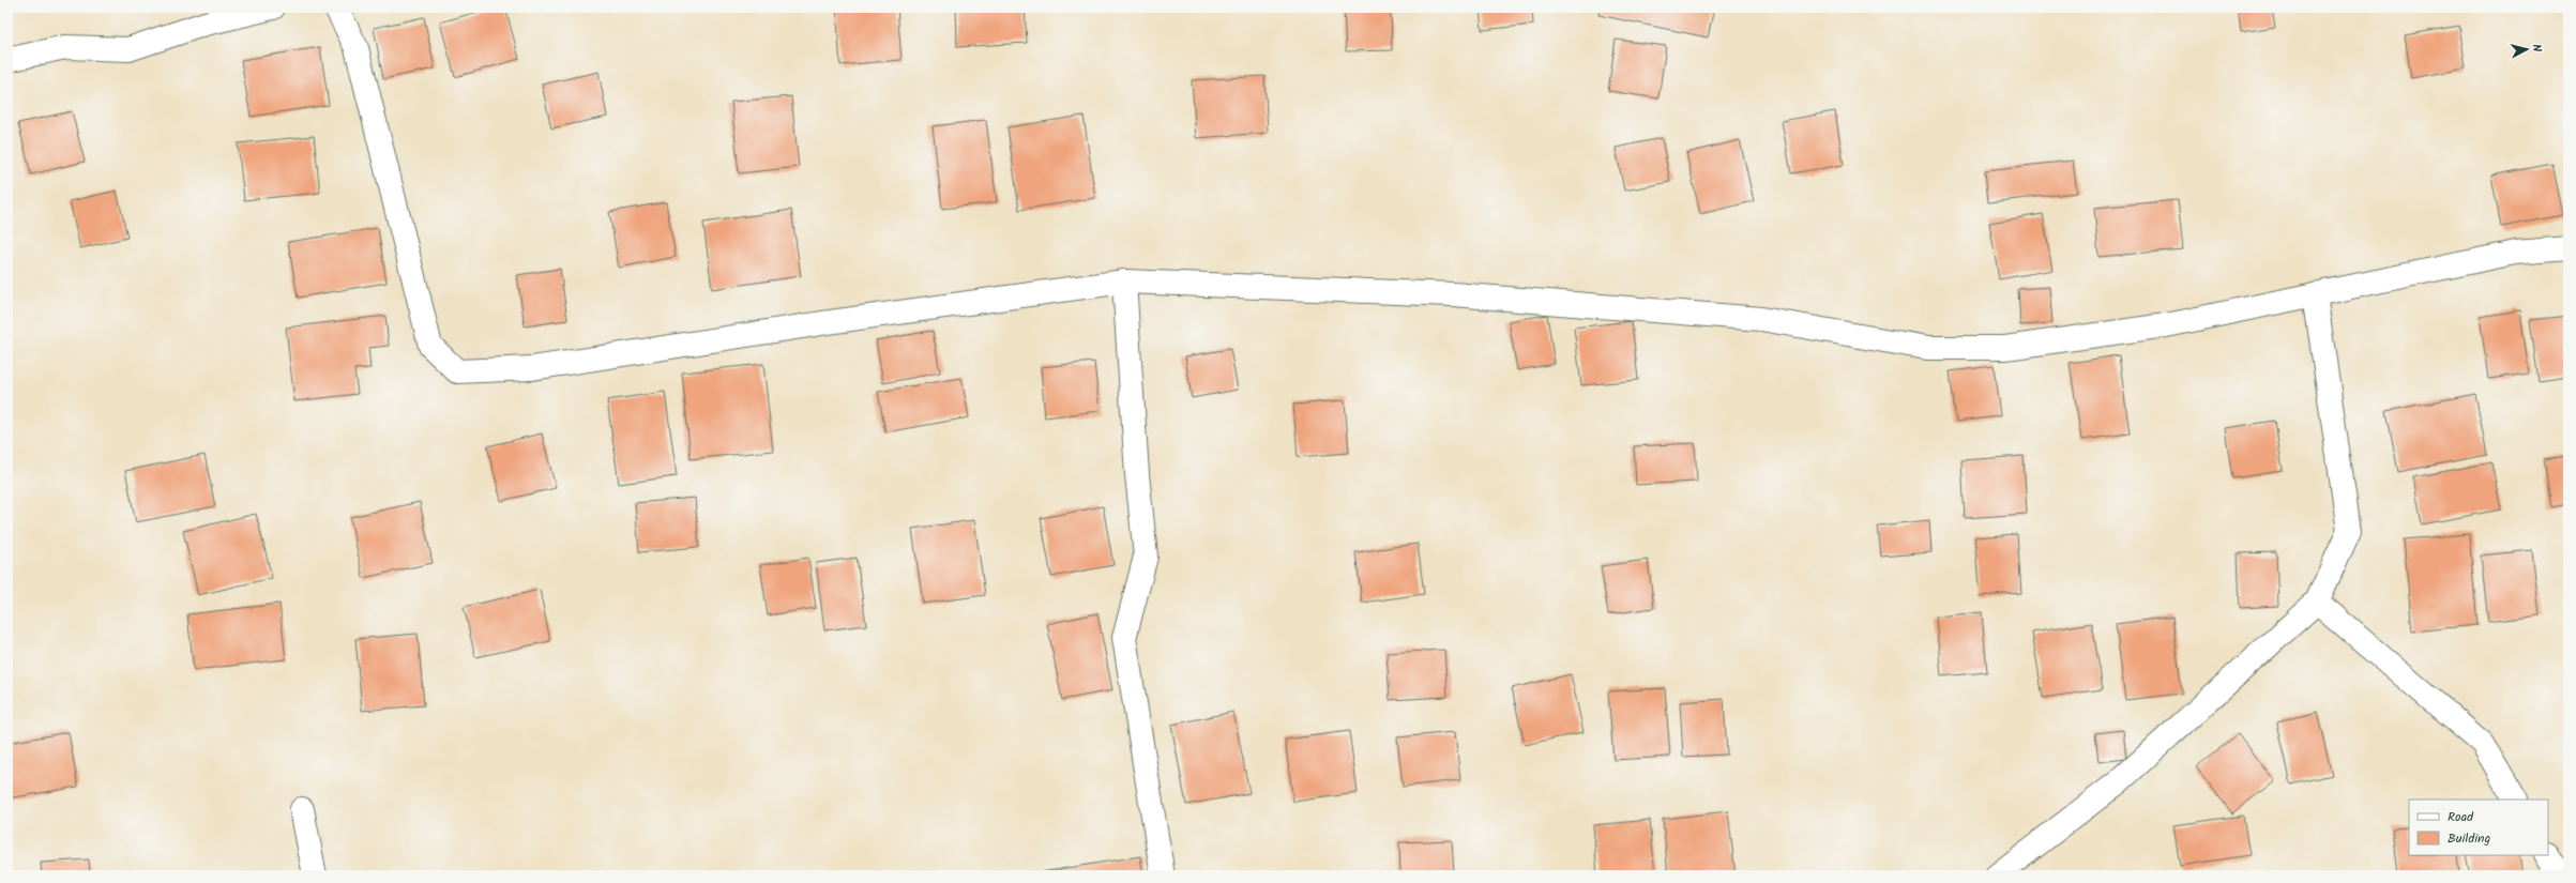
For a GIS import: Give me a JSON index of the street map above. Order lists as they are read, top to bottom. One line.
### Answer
{"legend":["Road","Building"],"north":"right"}
